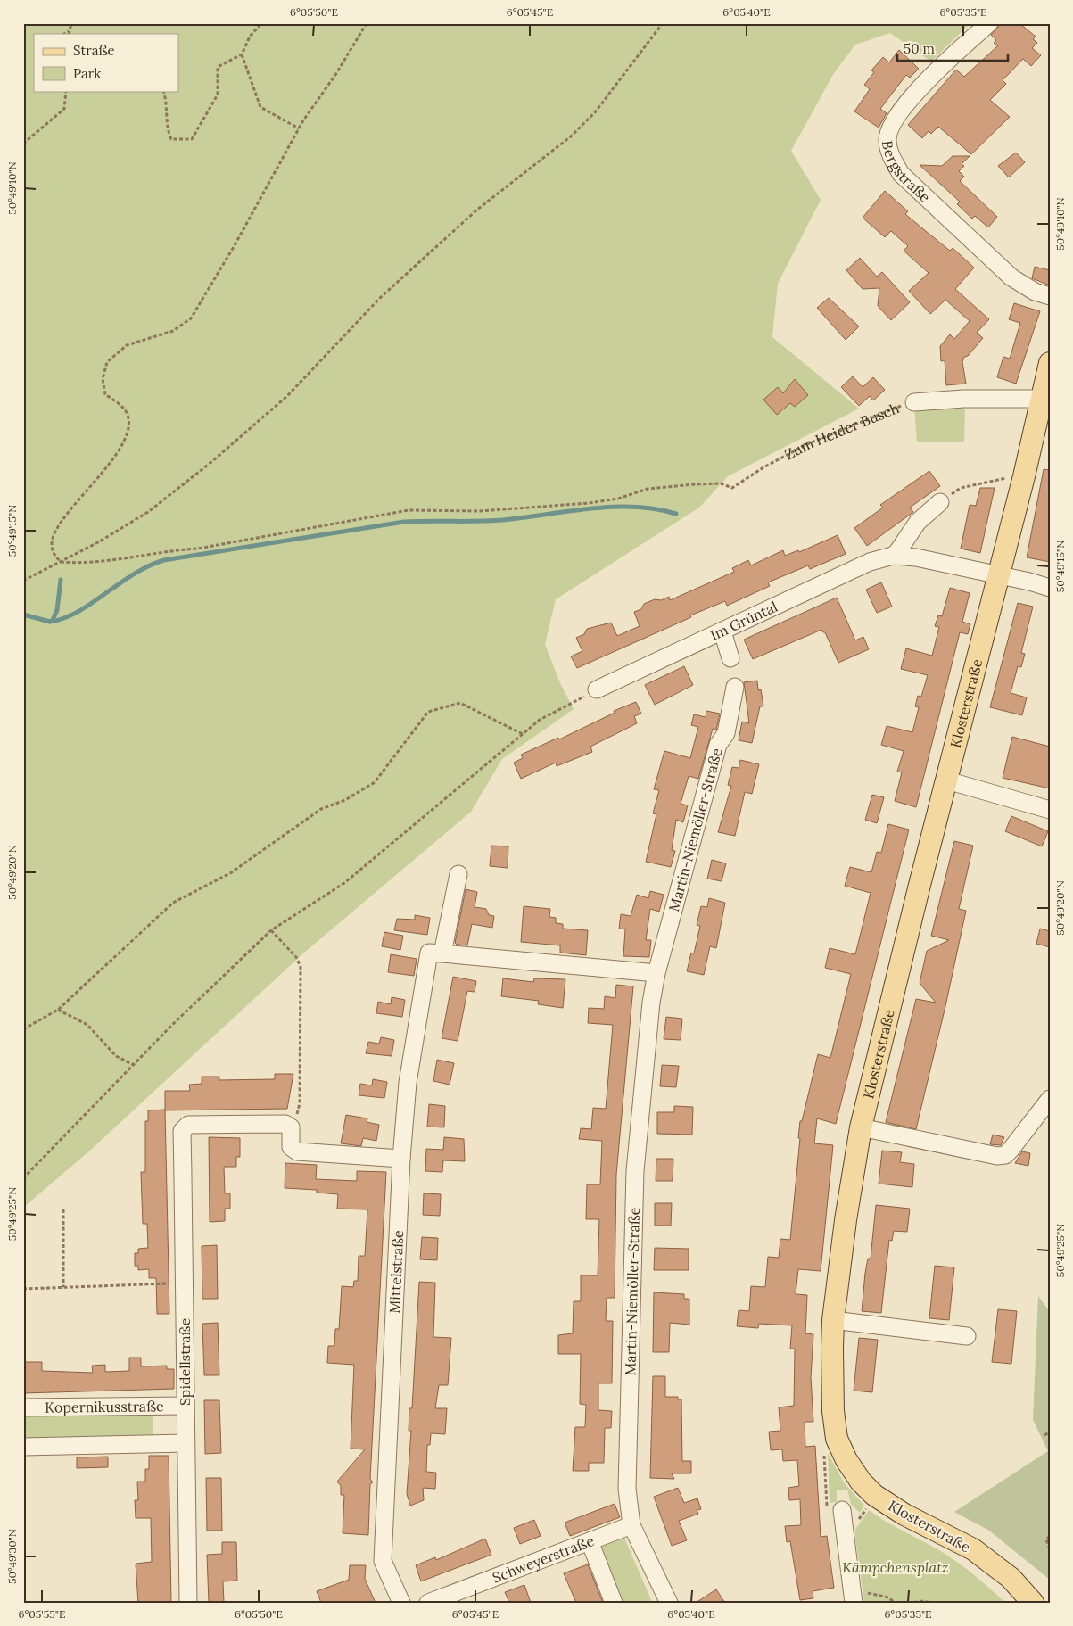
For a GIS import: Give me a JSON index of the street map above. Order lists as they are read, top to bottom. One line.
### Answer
{"streets":{"main road":["Klosterstraße"],"street":["Bergstraße","Zum Heider Busch","Im Grüntal","Martin-Niemöller-Straße","Mittelstraße","Spidellstraße","Kopernikusstraße","Schweyerstraße"]},"crossings":[["Zum Heider Busch","Klosterstraße"],["Im Grüntal","Klosterstraße"],["Martin-Niemöller-Straße","Mittelstraße"],["Martin-Niemöller-Straße","Schweyerstraße"],["Spidellstraße","Kopernikusstraße"]],"parks":["Kämpchensplatz"],"legend":["Straße","Park"],"scale_bar":"50 m","coordinates":["6°05'50\"E","6°05'45\"E","6°05'40\"E","6°05'35\"E","50°49'10\"N","50°49'15\"N","50°49'20\"N","50°49'25\"N","50°49'30\"N","6°05'55\"E"]}
